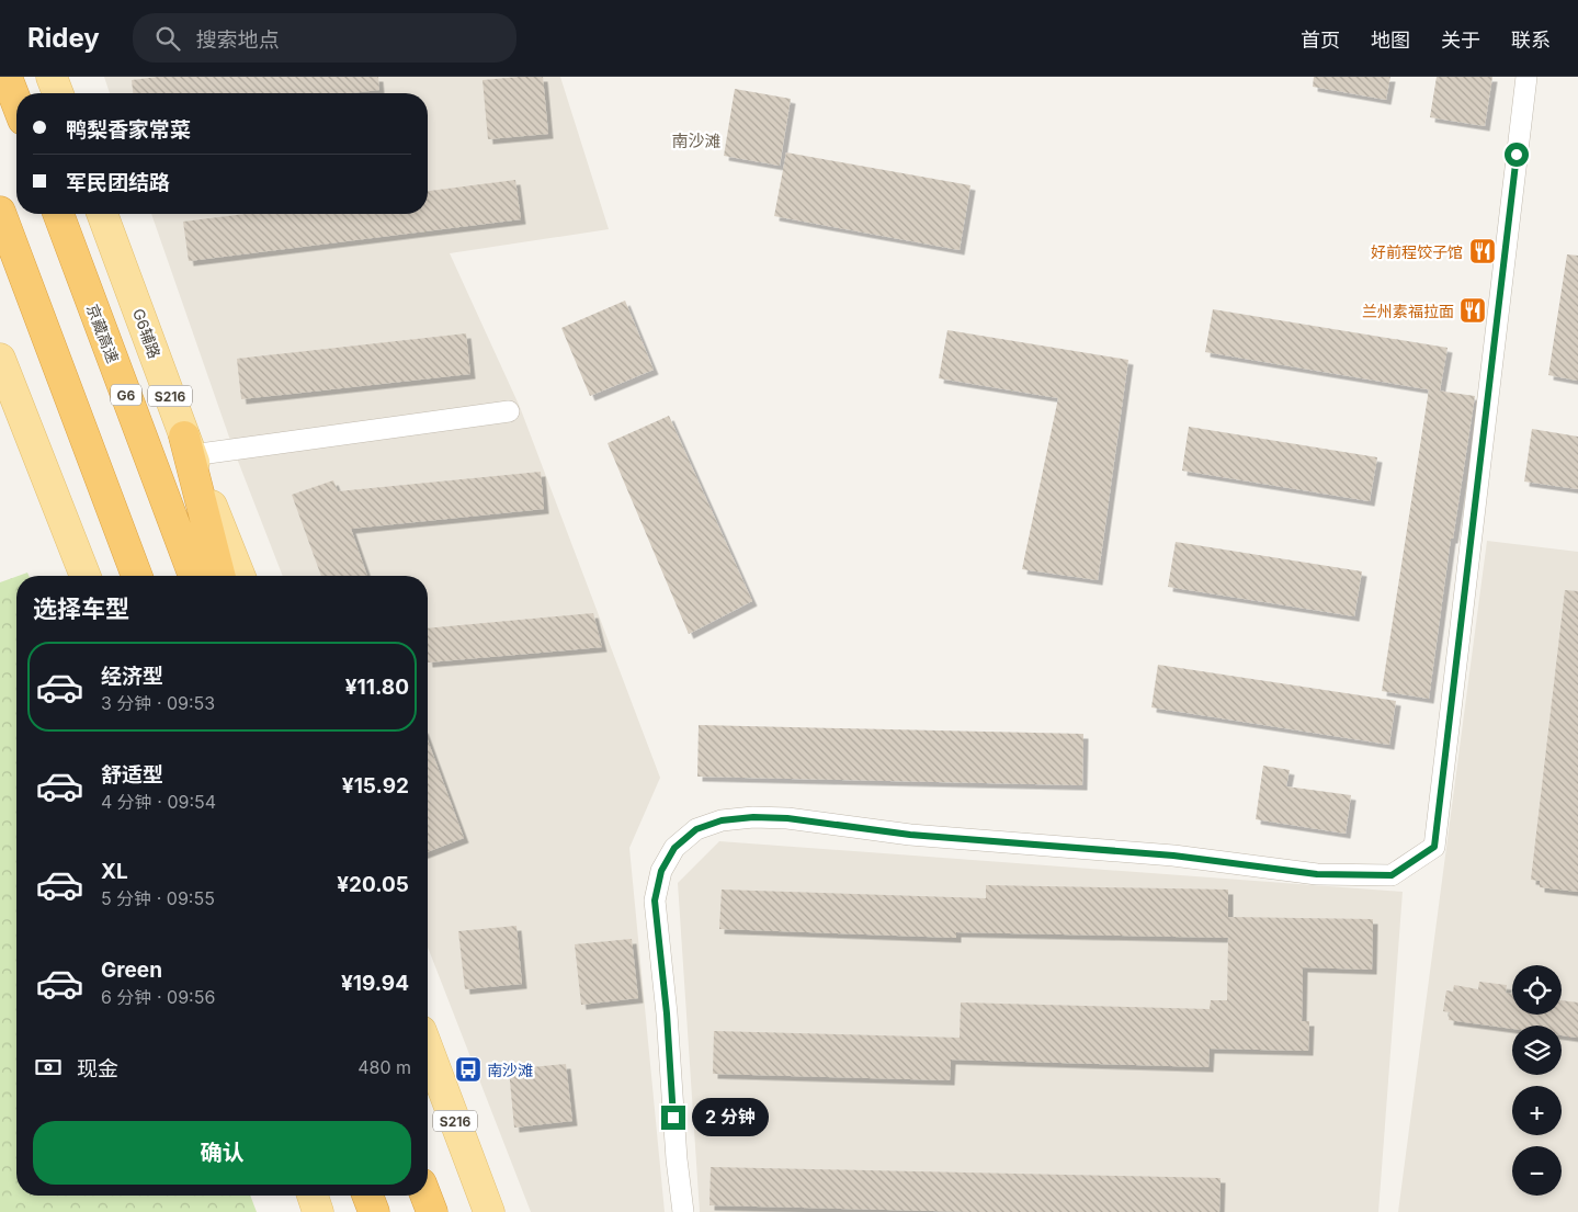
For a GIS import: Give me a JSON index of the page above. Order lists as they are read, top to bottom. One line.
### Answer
{"streets":{"highway":["京藏高速","G6"],"main road":["G6辅路","S216"]},"districts":["南沙滩"],"places":{"restaurant":["好前程饺子馆","兰州素福拉面"],"bus stop":["南沙滩"]},"page":{"header":"Ridey","search":"搜索地点","nav":["首页","地图","关于","联系"],"banner":["鸭梨香家常菜","军民团结路"],"heading":"选择车型","list":[{"name":"经济型","note":"3 分钟 · 09:53","value":"¥11.80"},{"name":"舒适型","note":"4 分钟 · 09:54","value":"¥15.92"},{"name":"XL","note":"5 分钟 · 09:55","value":"¥20.05"},{"name":"Green","note":"6 分钟 · 09:56","value":"¥19.94"}],"map_buttons":["+","−"],"pay":["现金","480 m"],"bubble":"2 分钟","buttons":"确认"}}
